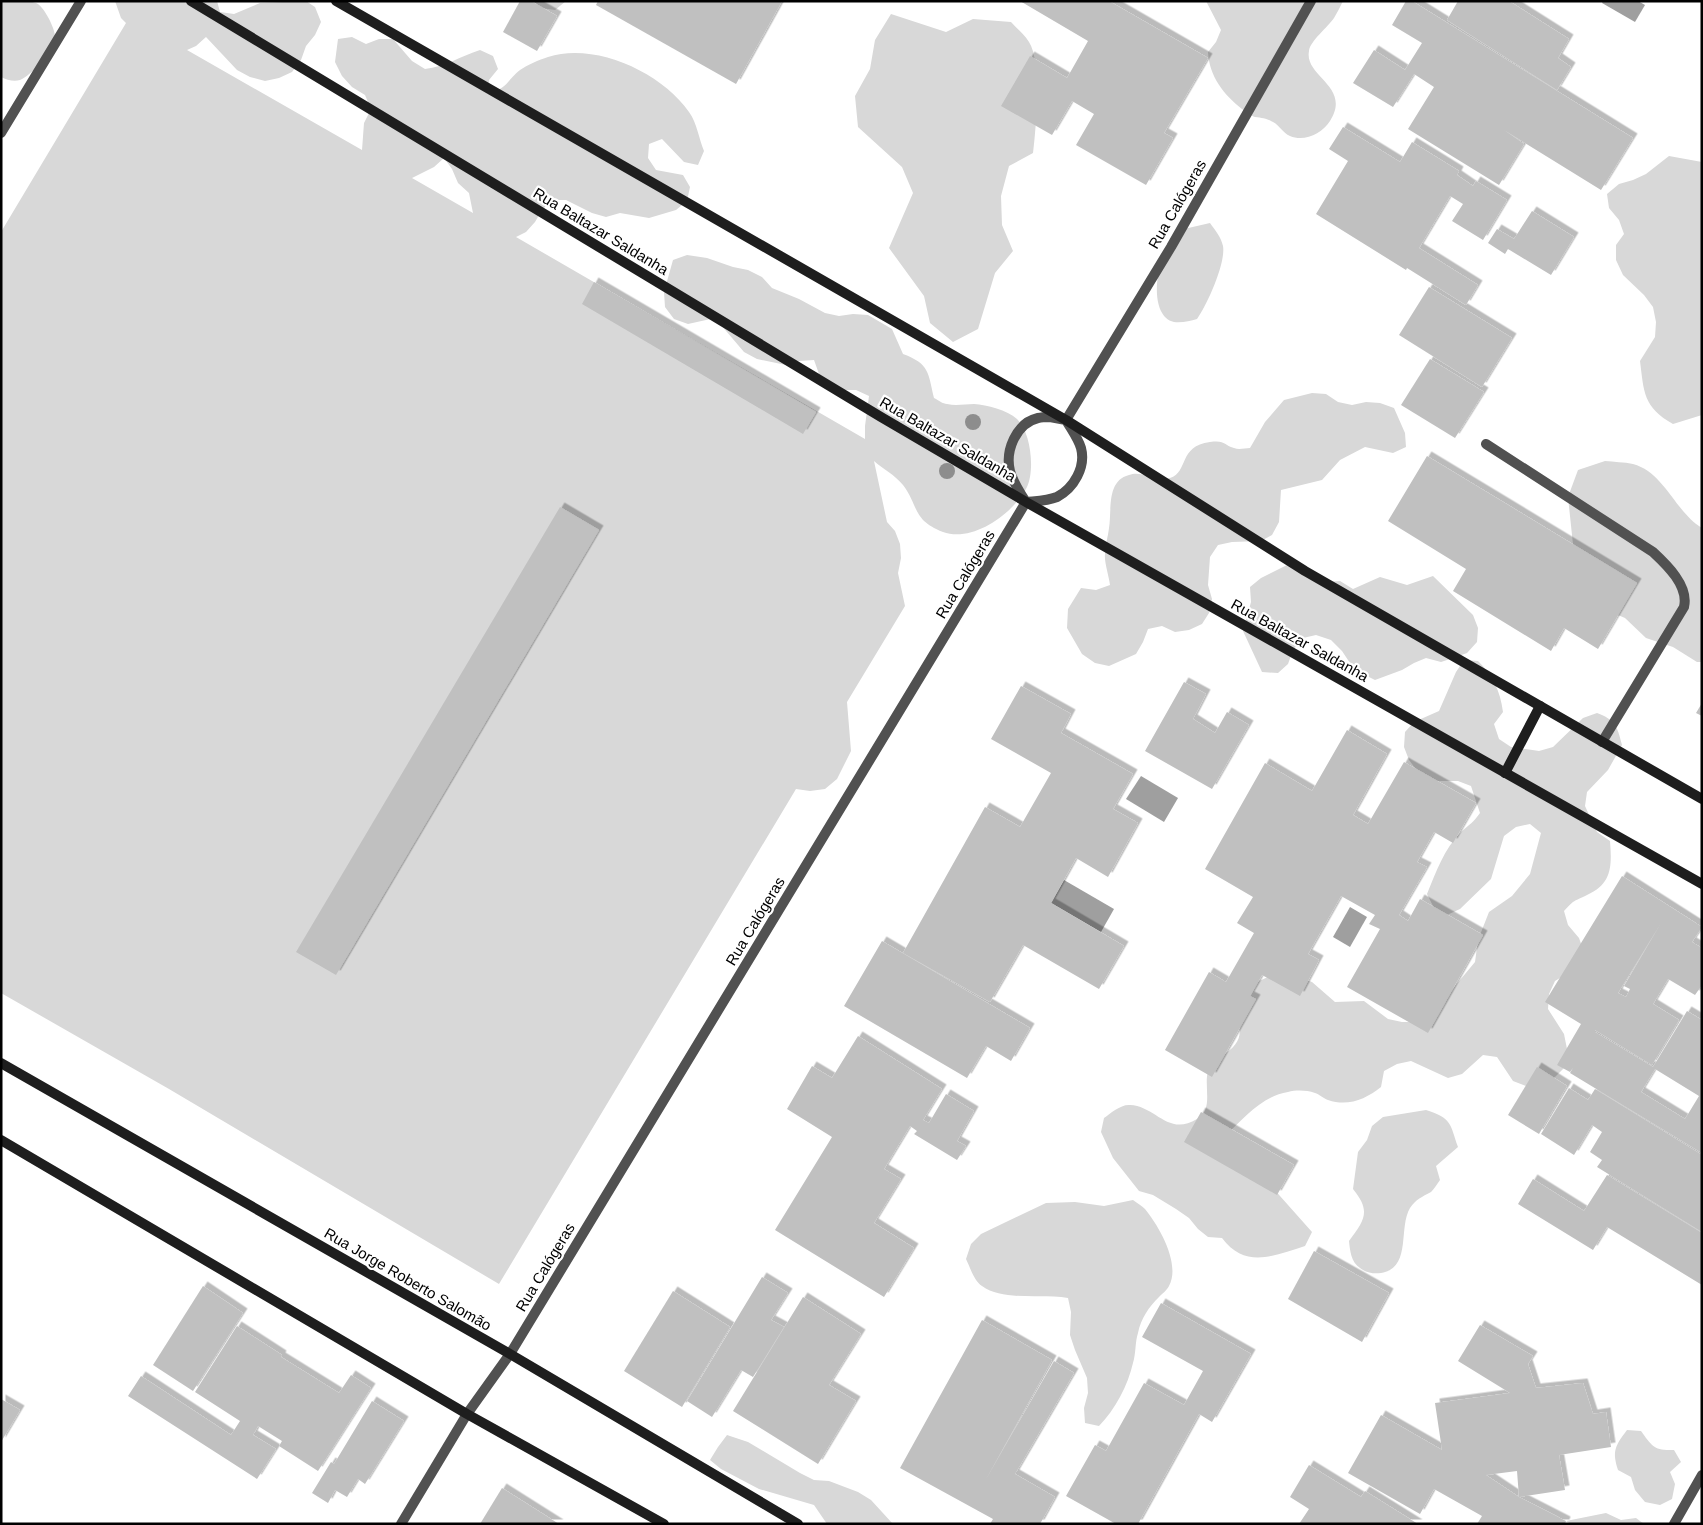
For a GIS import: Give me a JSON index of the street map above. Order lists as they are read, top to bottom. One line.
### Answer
{"streets":{"main road":["Rua Baltazar Saldanha","Rua Jorge Roberto Salomão"],"street":["Rua Calógeras"]},"crossings":[["Rua Calógeras","Rua Baltazar Saldanha"],["Rua Calógeras","Rua Jorge Roberto Salomão"]]}
